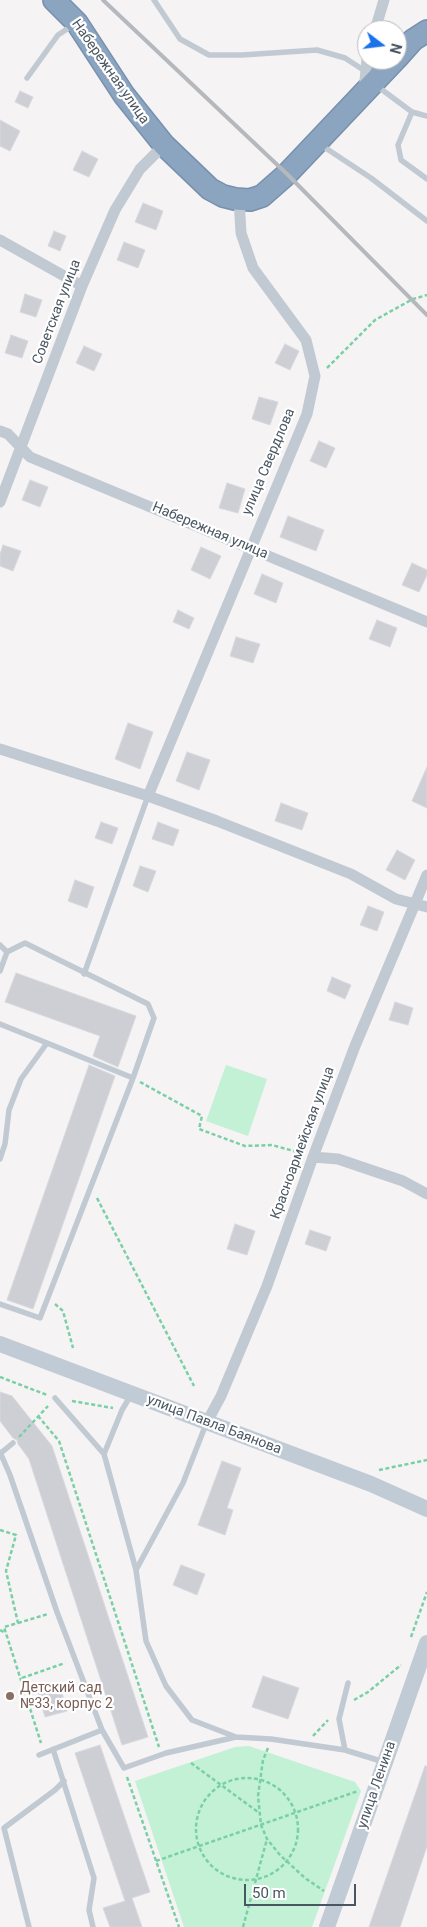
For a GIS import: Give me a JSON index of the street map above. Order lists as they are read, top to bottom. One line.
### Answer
{"streets":{"highway":["Набережная улица"],"main road":["улица Павла Баянова","улица Ленина"],"street":["Советская улица","улица Свердлова","Красноармейская улица"]},"crossings":[["Набережная улица","Советская улица"],["Набережная улица","улица Свердлова"],["Красноармейская улица","улица Павла Баянова"]],"places":["Детский сад №33, корпус 2"],"scale_bar":"50 m","north":"right"}
